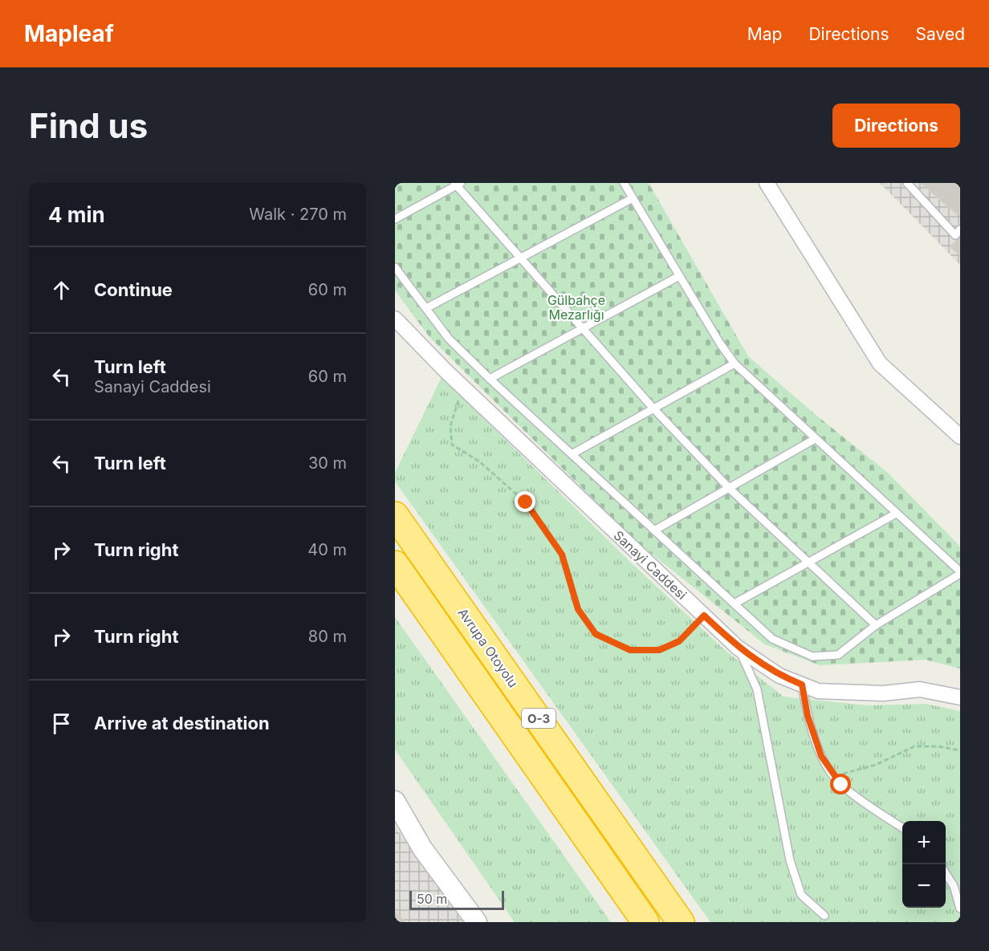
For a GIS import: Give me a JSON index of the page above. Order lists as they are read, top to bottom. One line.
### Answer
{"streets":{"highway":["Avrupa Otoyolu","O-3"],"street":["Sanayi Caddesi"]},"parks":["Gülbahçe Mezarlığı"],"scale_bar":"50 m","page":{"header":"Mapleaf","nav":["Map","Directions","Saved"],"buttons":"Directions","title":"Find us","heading":["4 min","Walk · 270 m"],"list":[["Continue","60 m"],["Turn left","Sanayi Caddesi","60 m"],["Turn left","30 m"],["Turn right","40 m"],["Turn right","80 m"],"Arrive at destination"],"map_buttons":["+","−"],"scale":"50 m"}}
